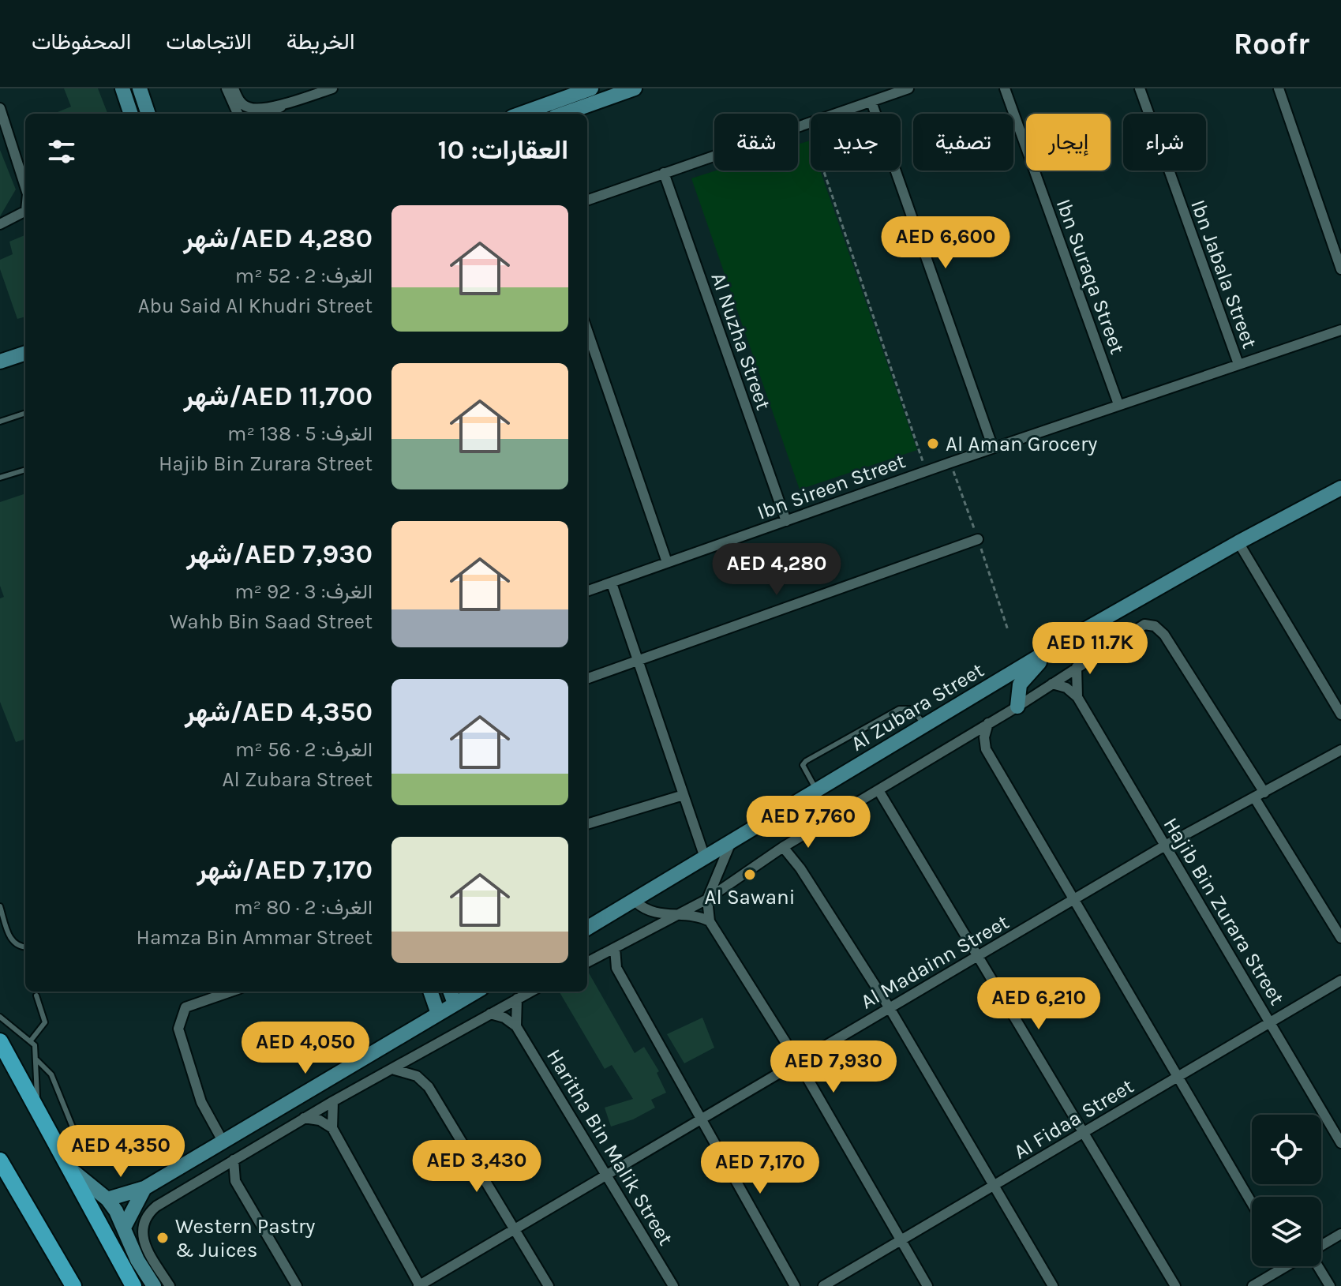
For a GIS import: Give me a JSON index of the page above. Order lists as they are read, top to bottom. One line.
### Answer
{"streets":{"street":["Ibn Jabala Street","Ibn Suraqa Street","Al Nuzha Street","Ibn Sireen Street","Al Zubara Street","Hajib Bin Zurara Street","Al Madainn Street","Al Fidaa Street","Haritha Bin Malik Street"]},"crossings":[["Ibn Jabala Street","Ibn Sireen Street"],["Ibn Suraqa Street","Ibn Sireen Street"],["Al Nuzha Street","Ibn Sireen Street"],["Hajib Bin Zurara Street","Al Madainn Street"],["Hajib Bin Zurara Street","Al Fidaa Street"],["Al Madainn Street","Haritha Bin Malik Street"]],"places":["Al Aman Grocery","Al Sawani","Western Pastry & Juices"],"page":{"header":"Roofr","nav":["الخريطة","الاتجاهات","المحفوظات"],"chip":["شراء","إيجار","تصفية","جديد","شقة"],"heading":"العقارات: 10","list":[{"name":"AED 4,280/شهر","note":"الغرف: 2 · 52 m² · Abu Said Al Khudri Street"},{"name":"AED 11,700/شهر","note":"الغرف: 5 · 138 m² · Hajib Bin Zurara Street"},{"name":"AED 7,930/شهر","note":"الغرف: 3 · 92 m² · Wahb Bin Saad Street"},{"name":"AED 4,350/شهر","note":"الغرف: 2 · 56 m² · Al Zubara Street"},{"name":"AED 7,170/شهر","note":"الغرف: 2 · 80 m² · Hamza Bin Ammar Street"}],"price":["AED 6,600","AED 4,280","AED 11.7K","AED 7,760","AED 6,210","AED 4,050","AED 7,930","AED 4,350","AED 3,430","AED 7,170"]}}
